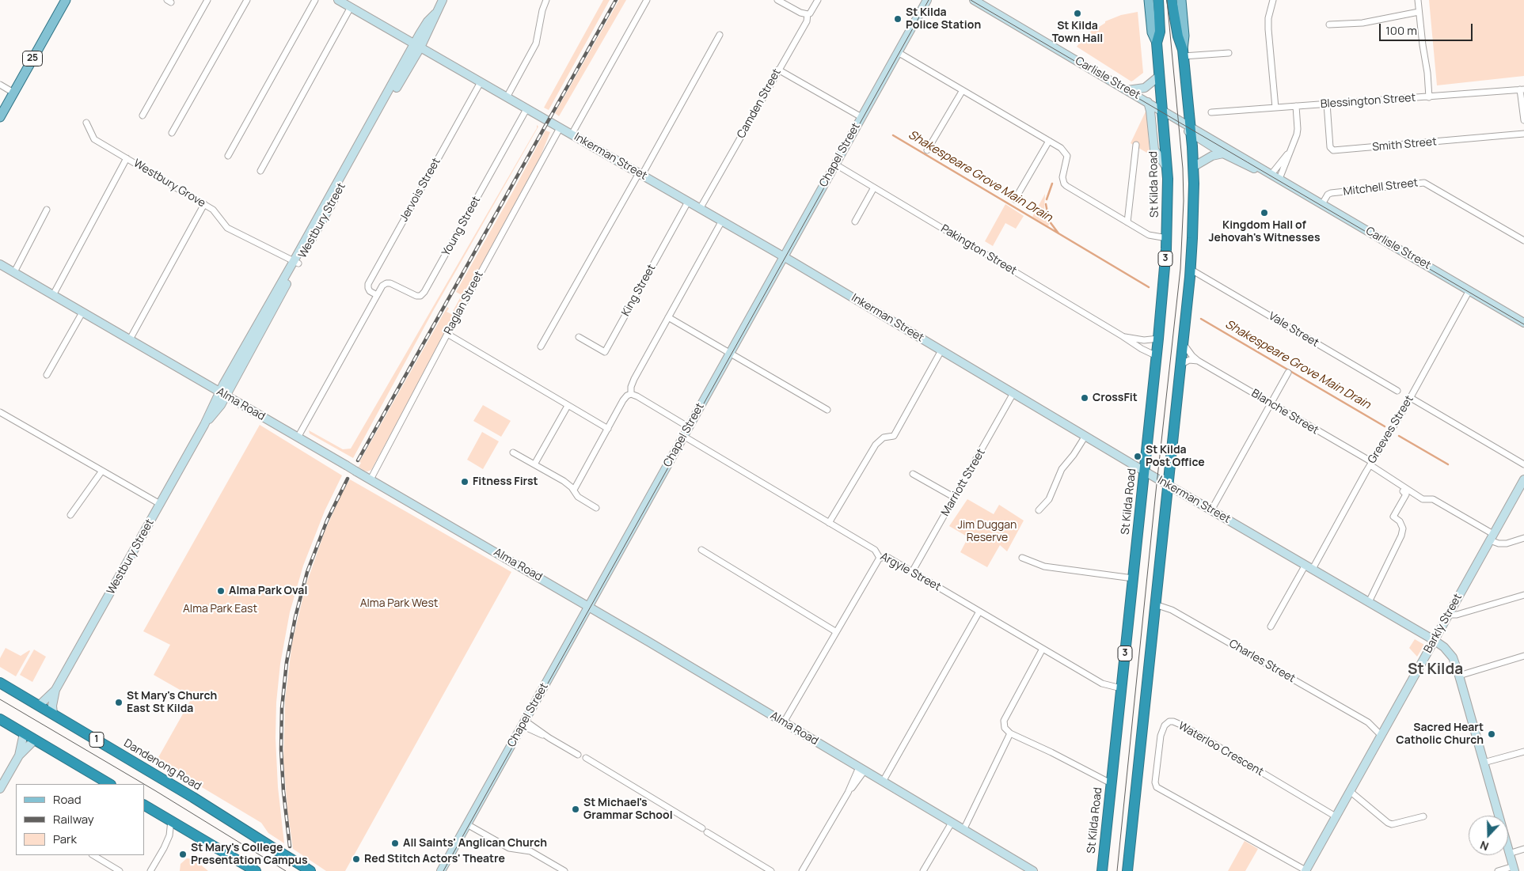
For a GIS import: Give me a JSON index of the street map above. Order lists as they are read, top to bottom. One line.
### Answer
{"streets":{"highway":["St Kilda Road","3","1","Dandenong Road"],"main road":["25"],"street":["Carlisle Street","Blessington Street","Camden Street","Smith Street","Chapel Street","Inkerman Street","Westbury Grove","Mitchell Street","Jervois Street","Westbury Street","Young Street","Pakington Street","King Street","Raglan Street","Vale Street","Alma Road","Blanche Street","Greeves Street","Marriott Street","Argyle Street","Barkly Street","Charles Street","Waterloo Crescent"]},"crossings":[["Carlisle Street","St Kilda Road"],["Carlisle Street","Mitchell Street"],["Carlisle Street","3"],["Carlisle Street","Greeves Street"],["Blessington Street","Smith Street"],["Camden Street","Inkerman Street"],["Chapel Street","Inkerman Street"],["Chapel Street","Pakington Street"],["Chapel Street","Alma Road"],["Chapel Street","Argyle Street"],["Inkerman Street","St Kilda Road"],["Inkerman Street","Jervois Street"],["Inkerman Street","Westbury Street"],["Inkerman Street","Young Street"],["Inkerman Street","King Street"],["Inkerman Street","Raglan Street"],["Inkerman Street","Greeves Street"],["Inkerman Street","Marriott Street"],["Inkerman Street","Barkly Street"],["Westbury Grove","Westbury Street"],["St Kilda Road","Pakington Street"],["St Kilda Road","3"],["St Kilda Road","Argyle Street"],["Jervois Street","Young Street"],["Westbury Street","Alma Road"],["Westbury Street","Dandenong Road"],["Raglan Street","Alma Road"],["Blanche Street","Greeves Street"],["Blanche Street","Barkly Street"],["Marriott Street","Argyle Street"],["Barkly Street","Charles Street"],["Barkly Street","Waterloo Crescent"]],"districts":["St Kilda"],"water":["Shakespeare Grove Main Drain"],"parks":["Jim Duggan Reserve","Alma Park West","Alma Park East"],"places":["St Kilda Town Hall","St Kilda Police Station","Kingdom Hall of Jehovah's Witnesses","CrossFit","St Kilda Post Office","Fitness First","Alma Park Oval","St Mary's Church East St Kilda","Sacred Heart Catholic Church","St Michael's Grammar School","All Saints' Anglican Church","St Mary's College Presentation Campus","Red Stitch Actors' Theatre"],"legend":["Road","Railway","Park"],"scale_bar":"100 m","north":"bottom"}
